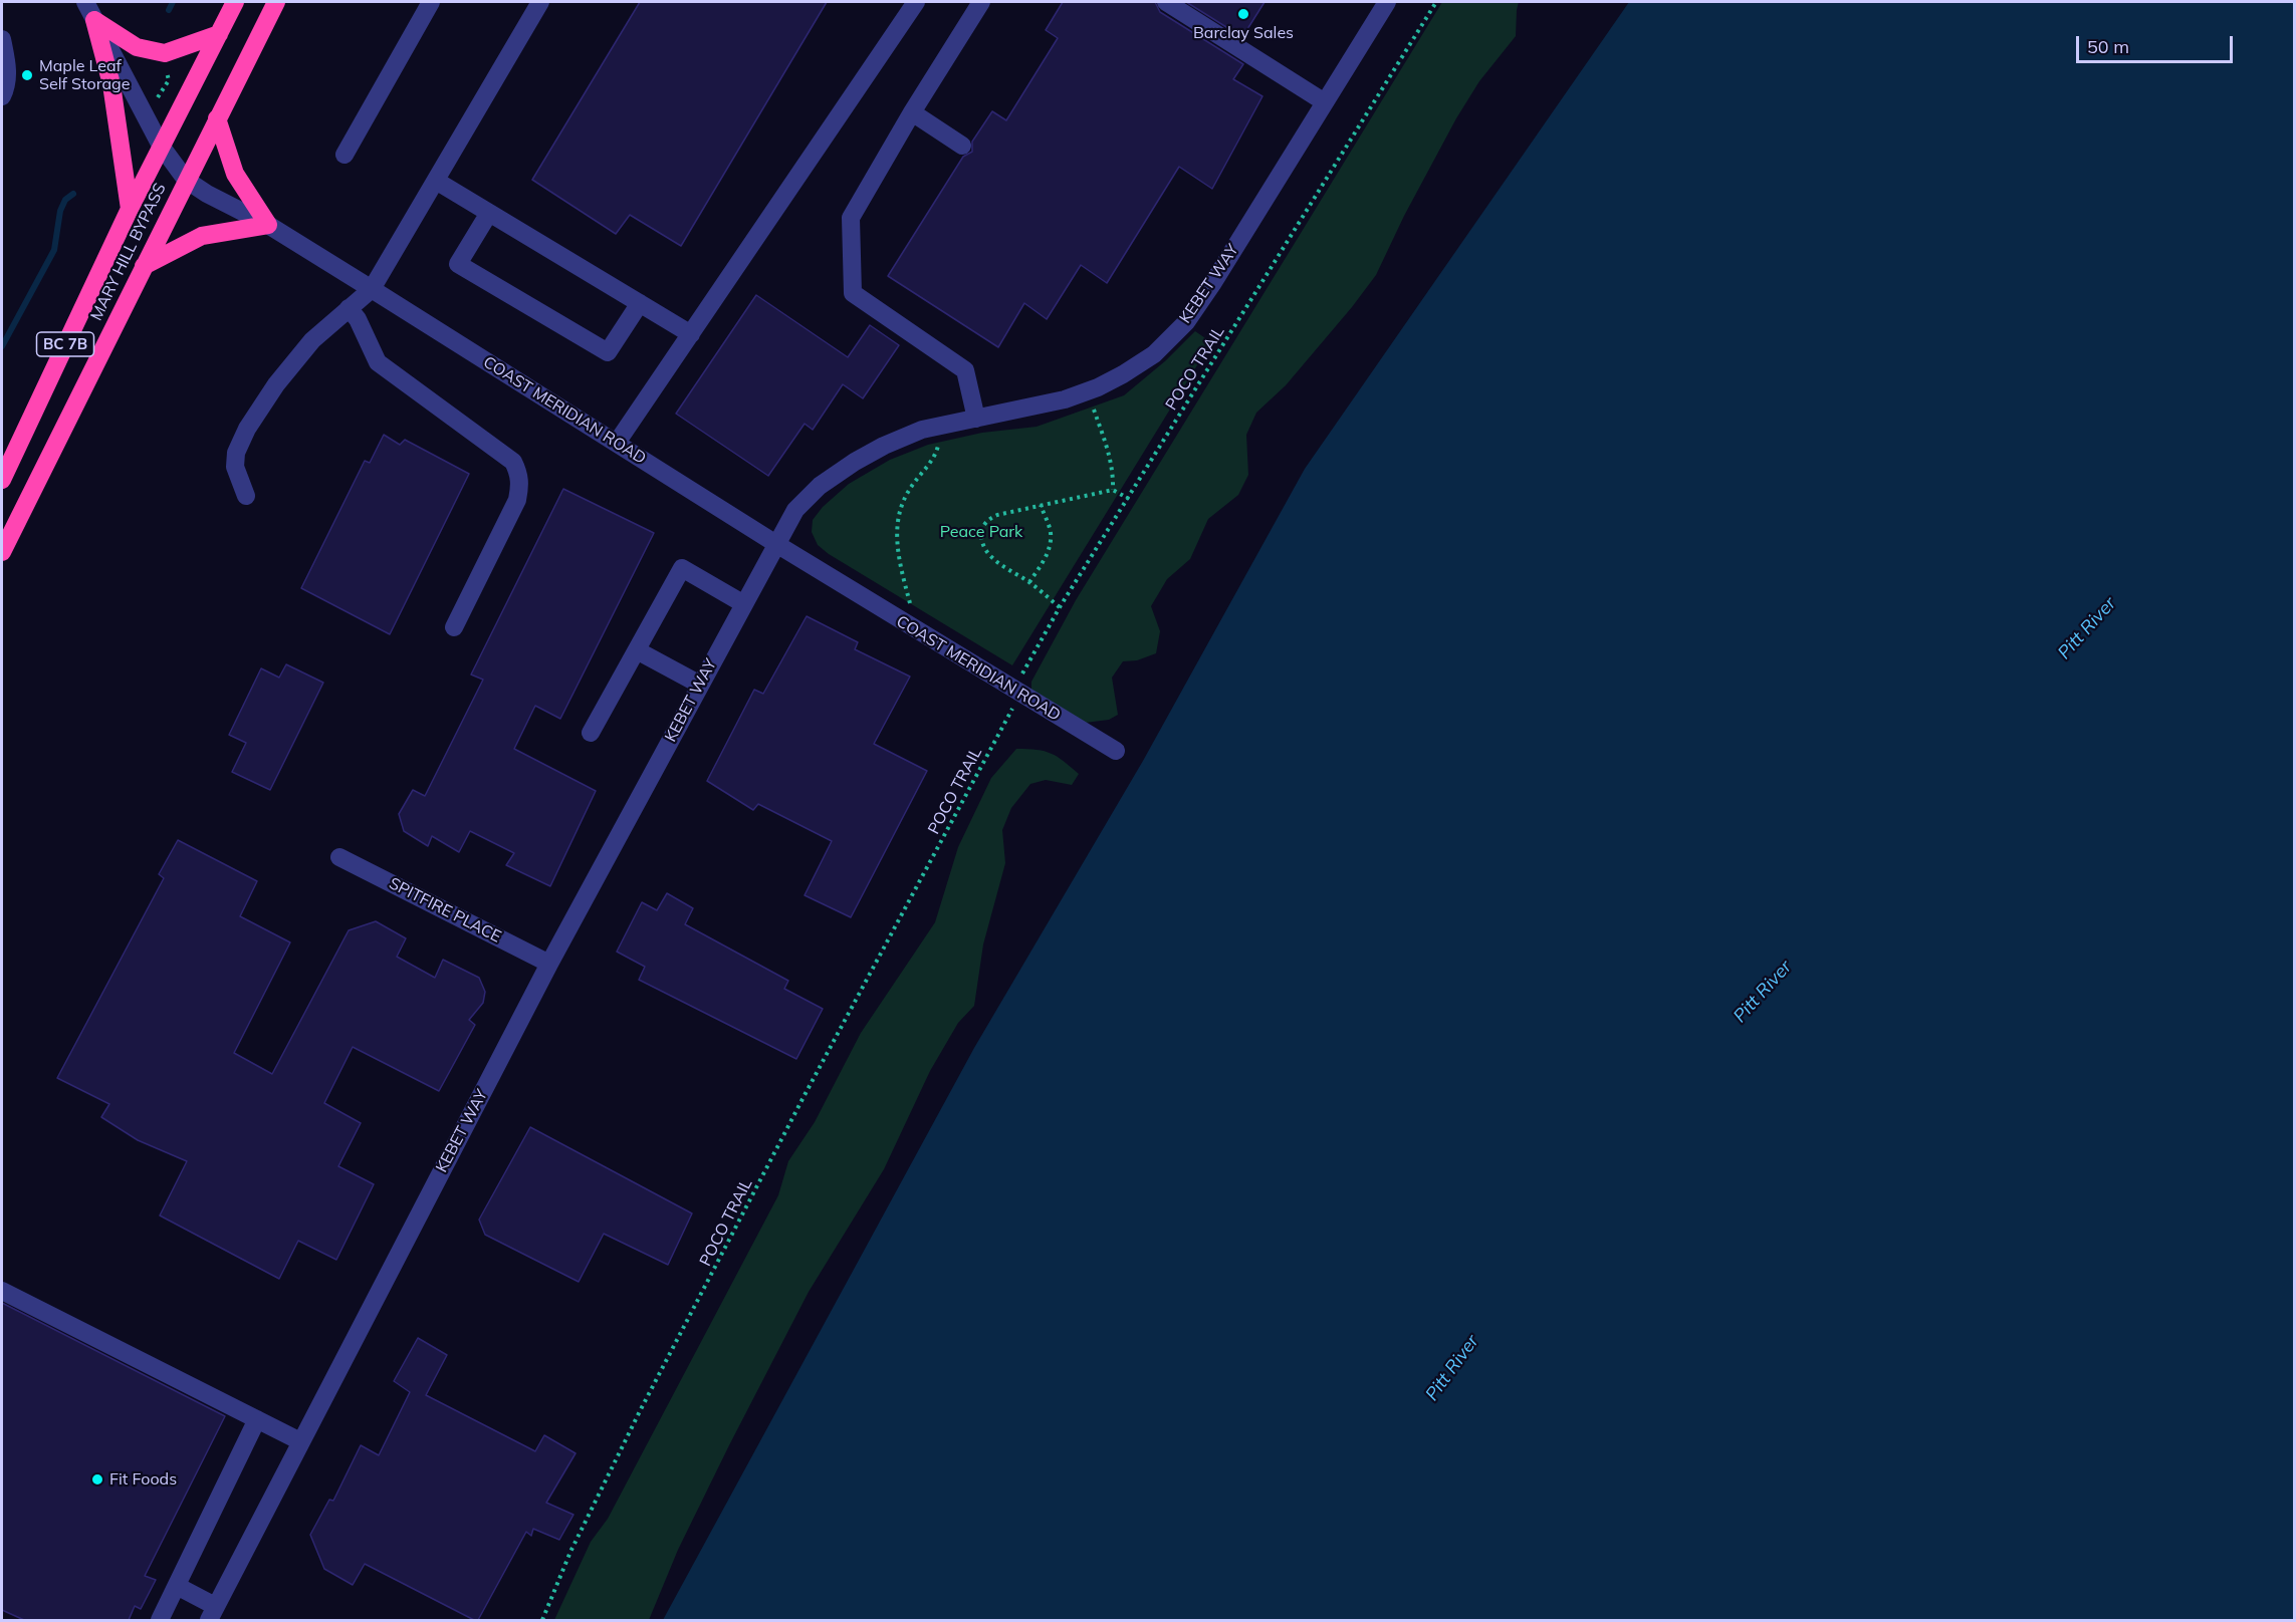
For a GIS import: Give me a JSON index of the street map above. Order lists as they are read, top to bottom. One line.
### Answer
{"streets":{"highway":["MARY HILL BYPASS","BC 7B"],"street":["KEBET WAY","COAST MERIDIAN ROAD","SPITFIRE PLACE"],"path":["POCO TRAIL"]},"crossings":[["MARY HILL BYPASS","COAST MERIDIAN ROAD"],["KEBET WAY","COAST MERIDIAN ROAD"],["KEBET WAY","SPITFIRE PLACE"],["POCO TRAIL","COAST MERIDIAN ROAD"]],"water":["Pitt River"],"parks":["Peace Park"],"places":["Barclay Sales","Maple Leaf Self Storage","Fit Foods"],"scale_bar":"50 m"}
